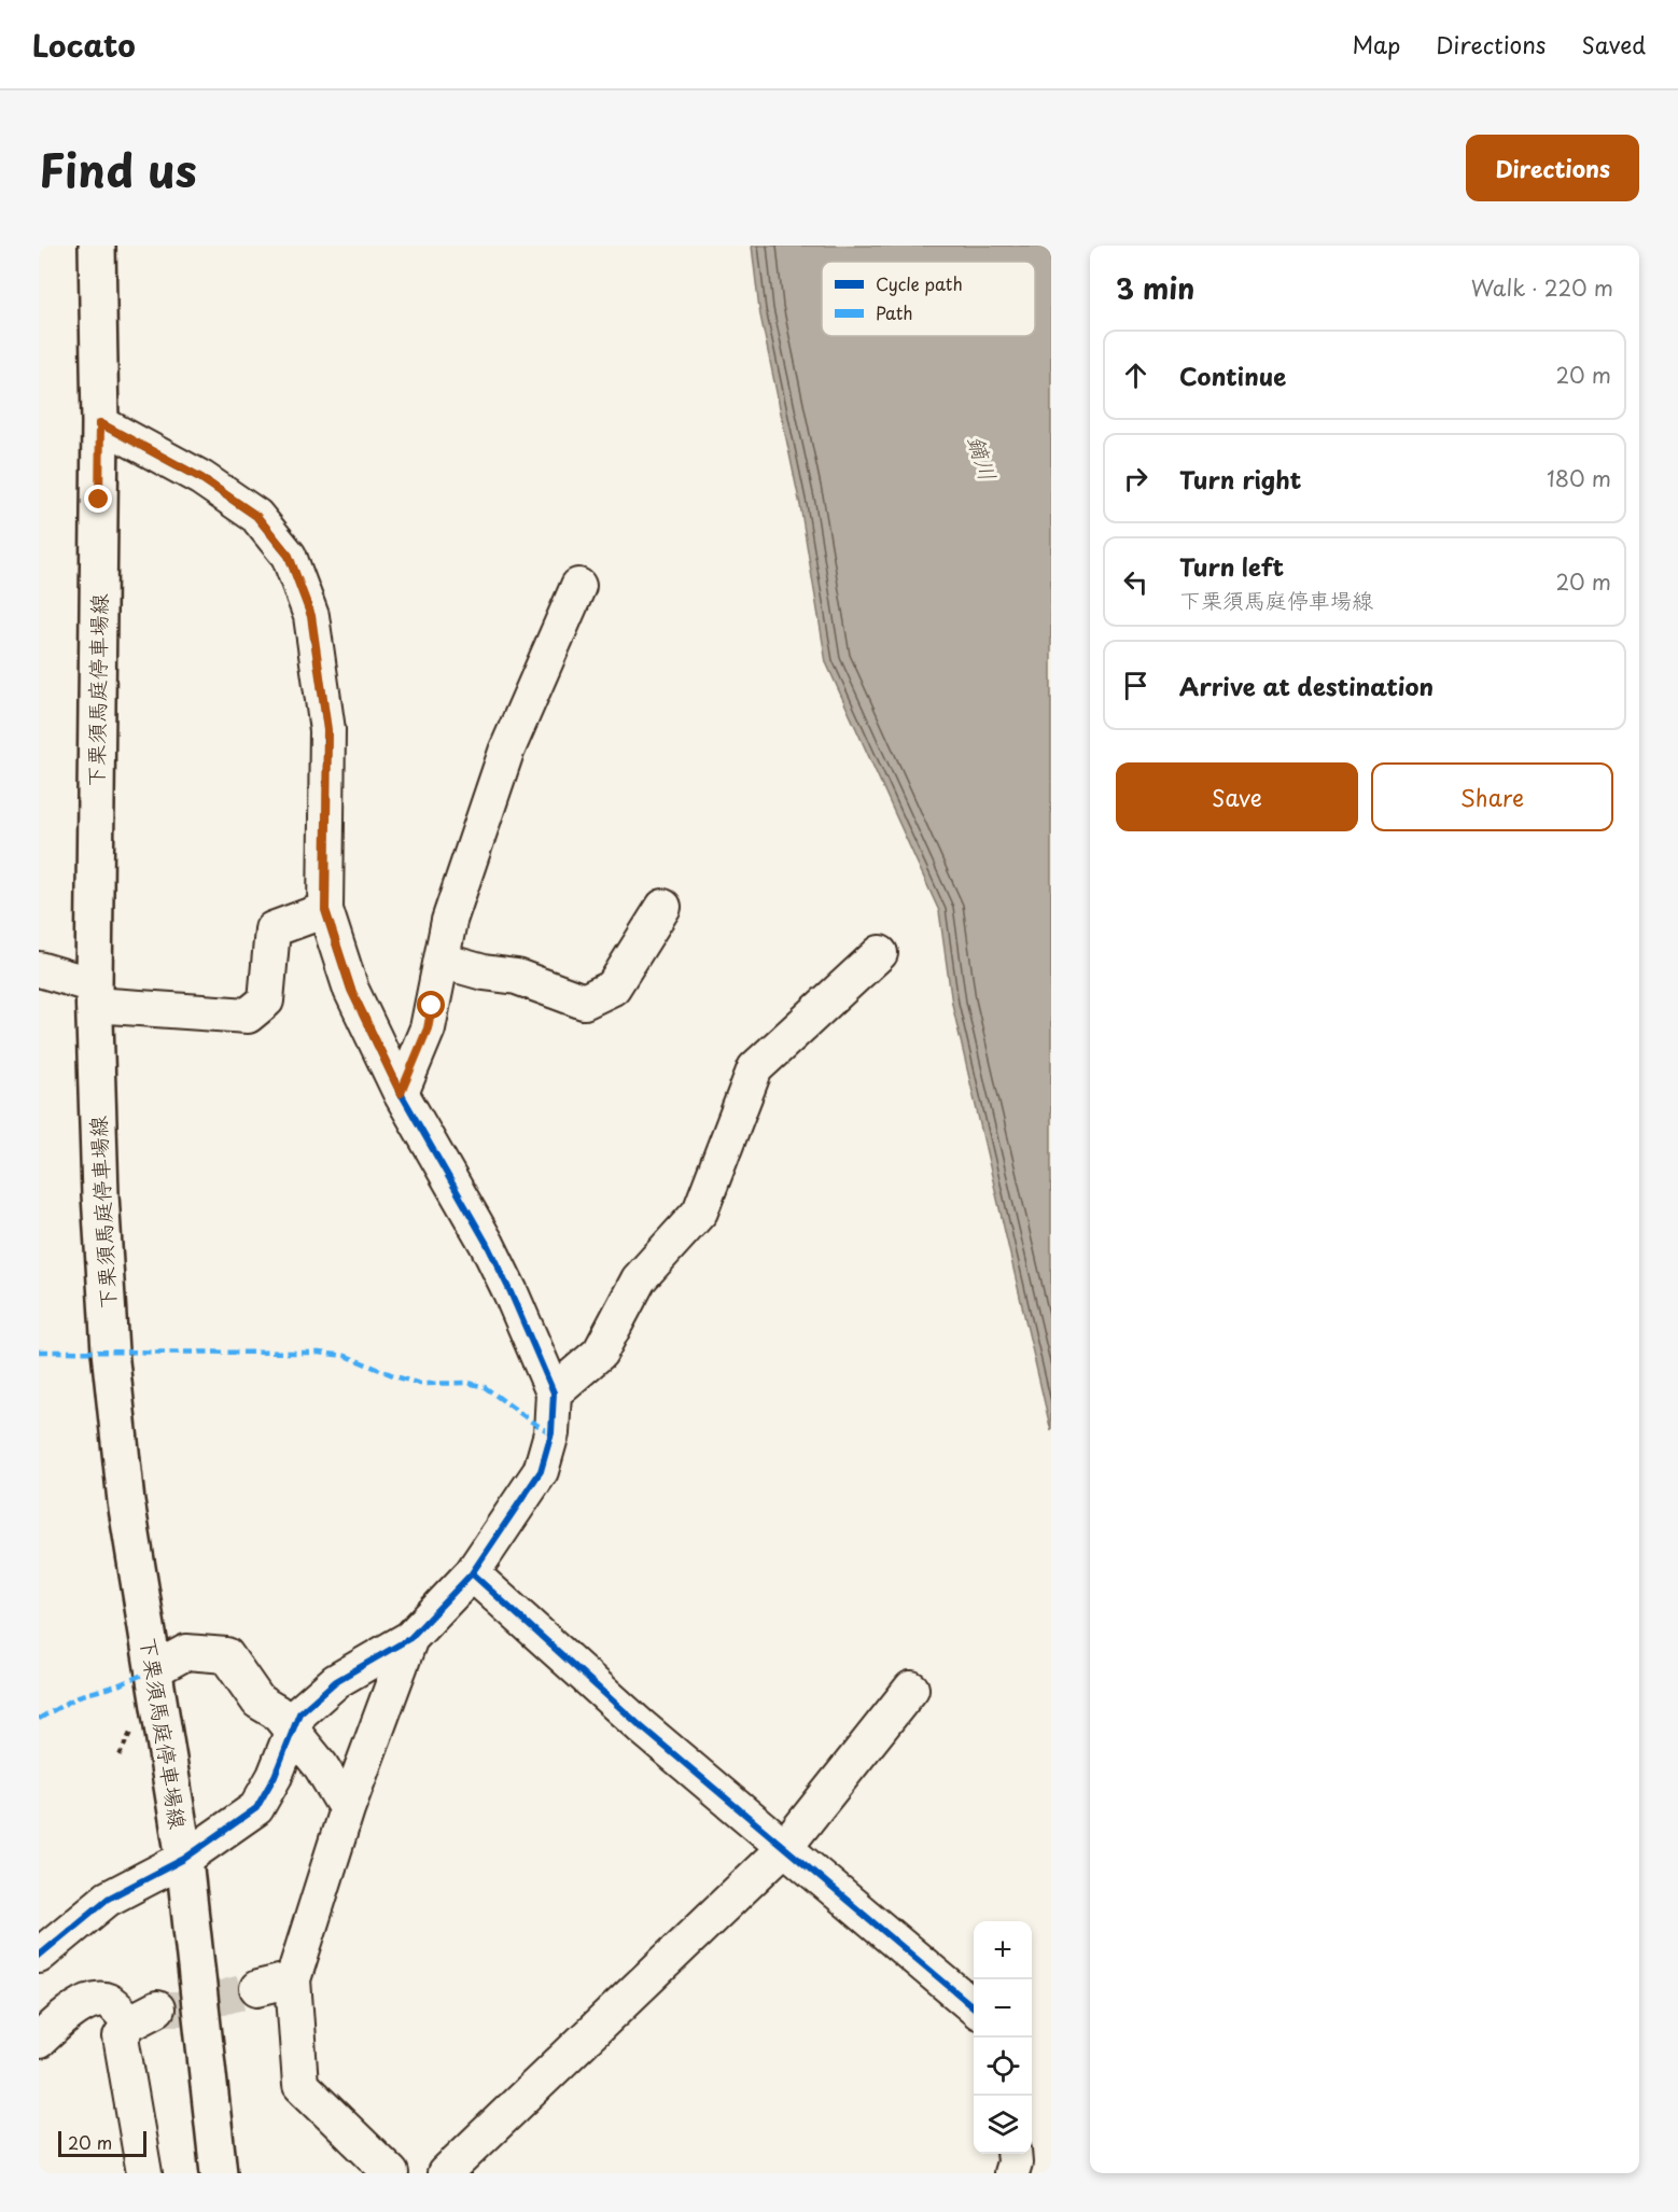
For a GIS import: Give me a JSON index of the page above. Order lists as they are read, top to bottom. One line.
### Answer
{"streets":{"main road":["下栗須馬庭停車場線"]},"water":["鏑川"],"legend":["Cycle path","Path"],"scale_bar":"20 m","page":{"header":"Locato","nav":["Map","Directions","Saved"],"title":"Find us","buttons":["Directions",["Save","Share"]],"heading":["3 min","Walk · 220 m"],"list":[["Continue","20 m"],["Turn right","180 m"],["Turn left","下栗須馬庭停車場線","20 m"],"Arrive at destination"],"map_buttons":["+","−"],"scale":"20 m"}}
